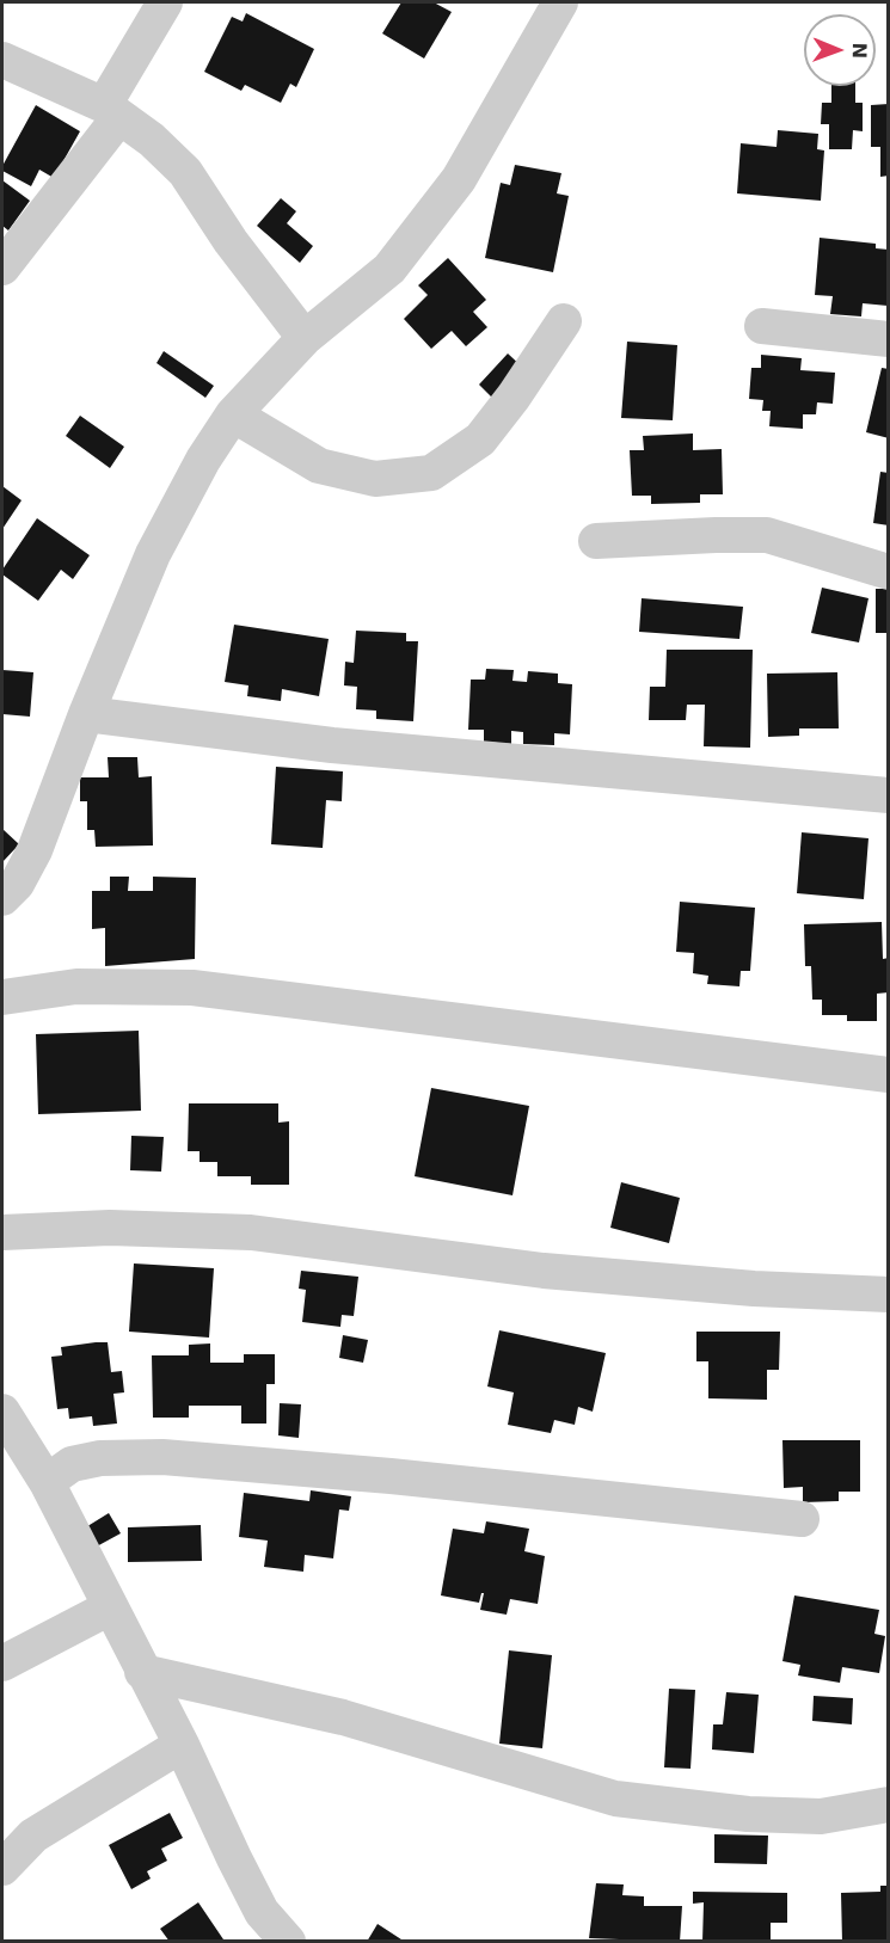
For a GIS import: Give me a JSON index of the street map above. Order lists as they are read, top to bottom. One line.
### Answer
{"north":"right"}
